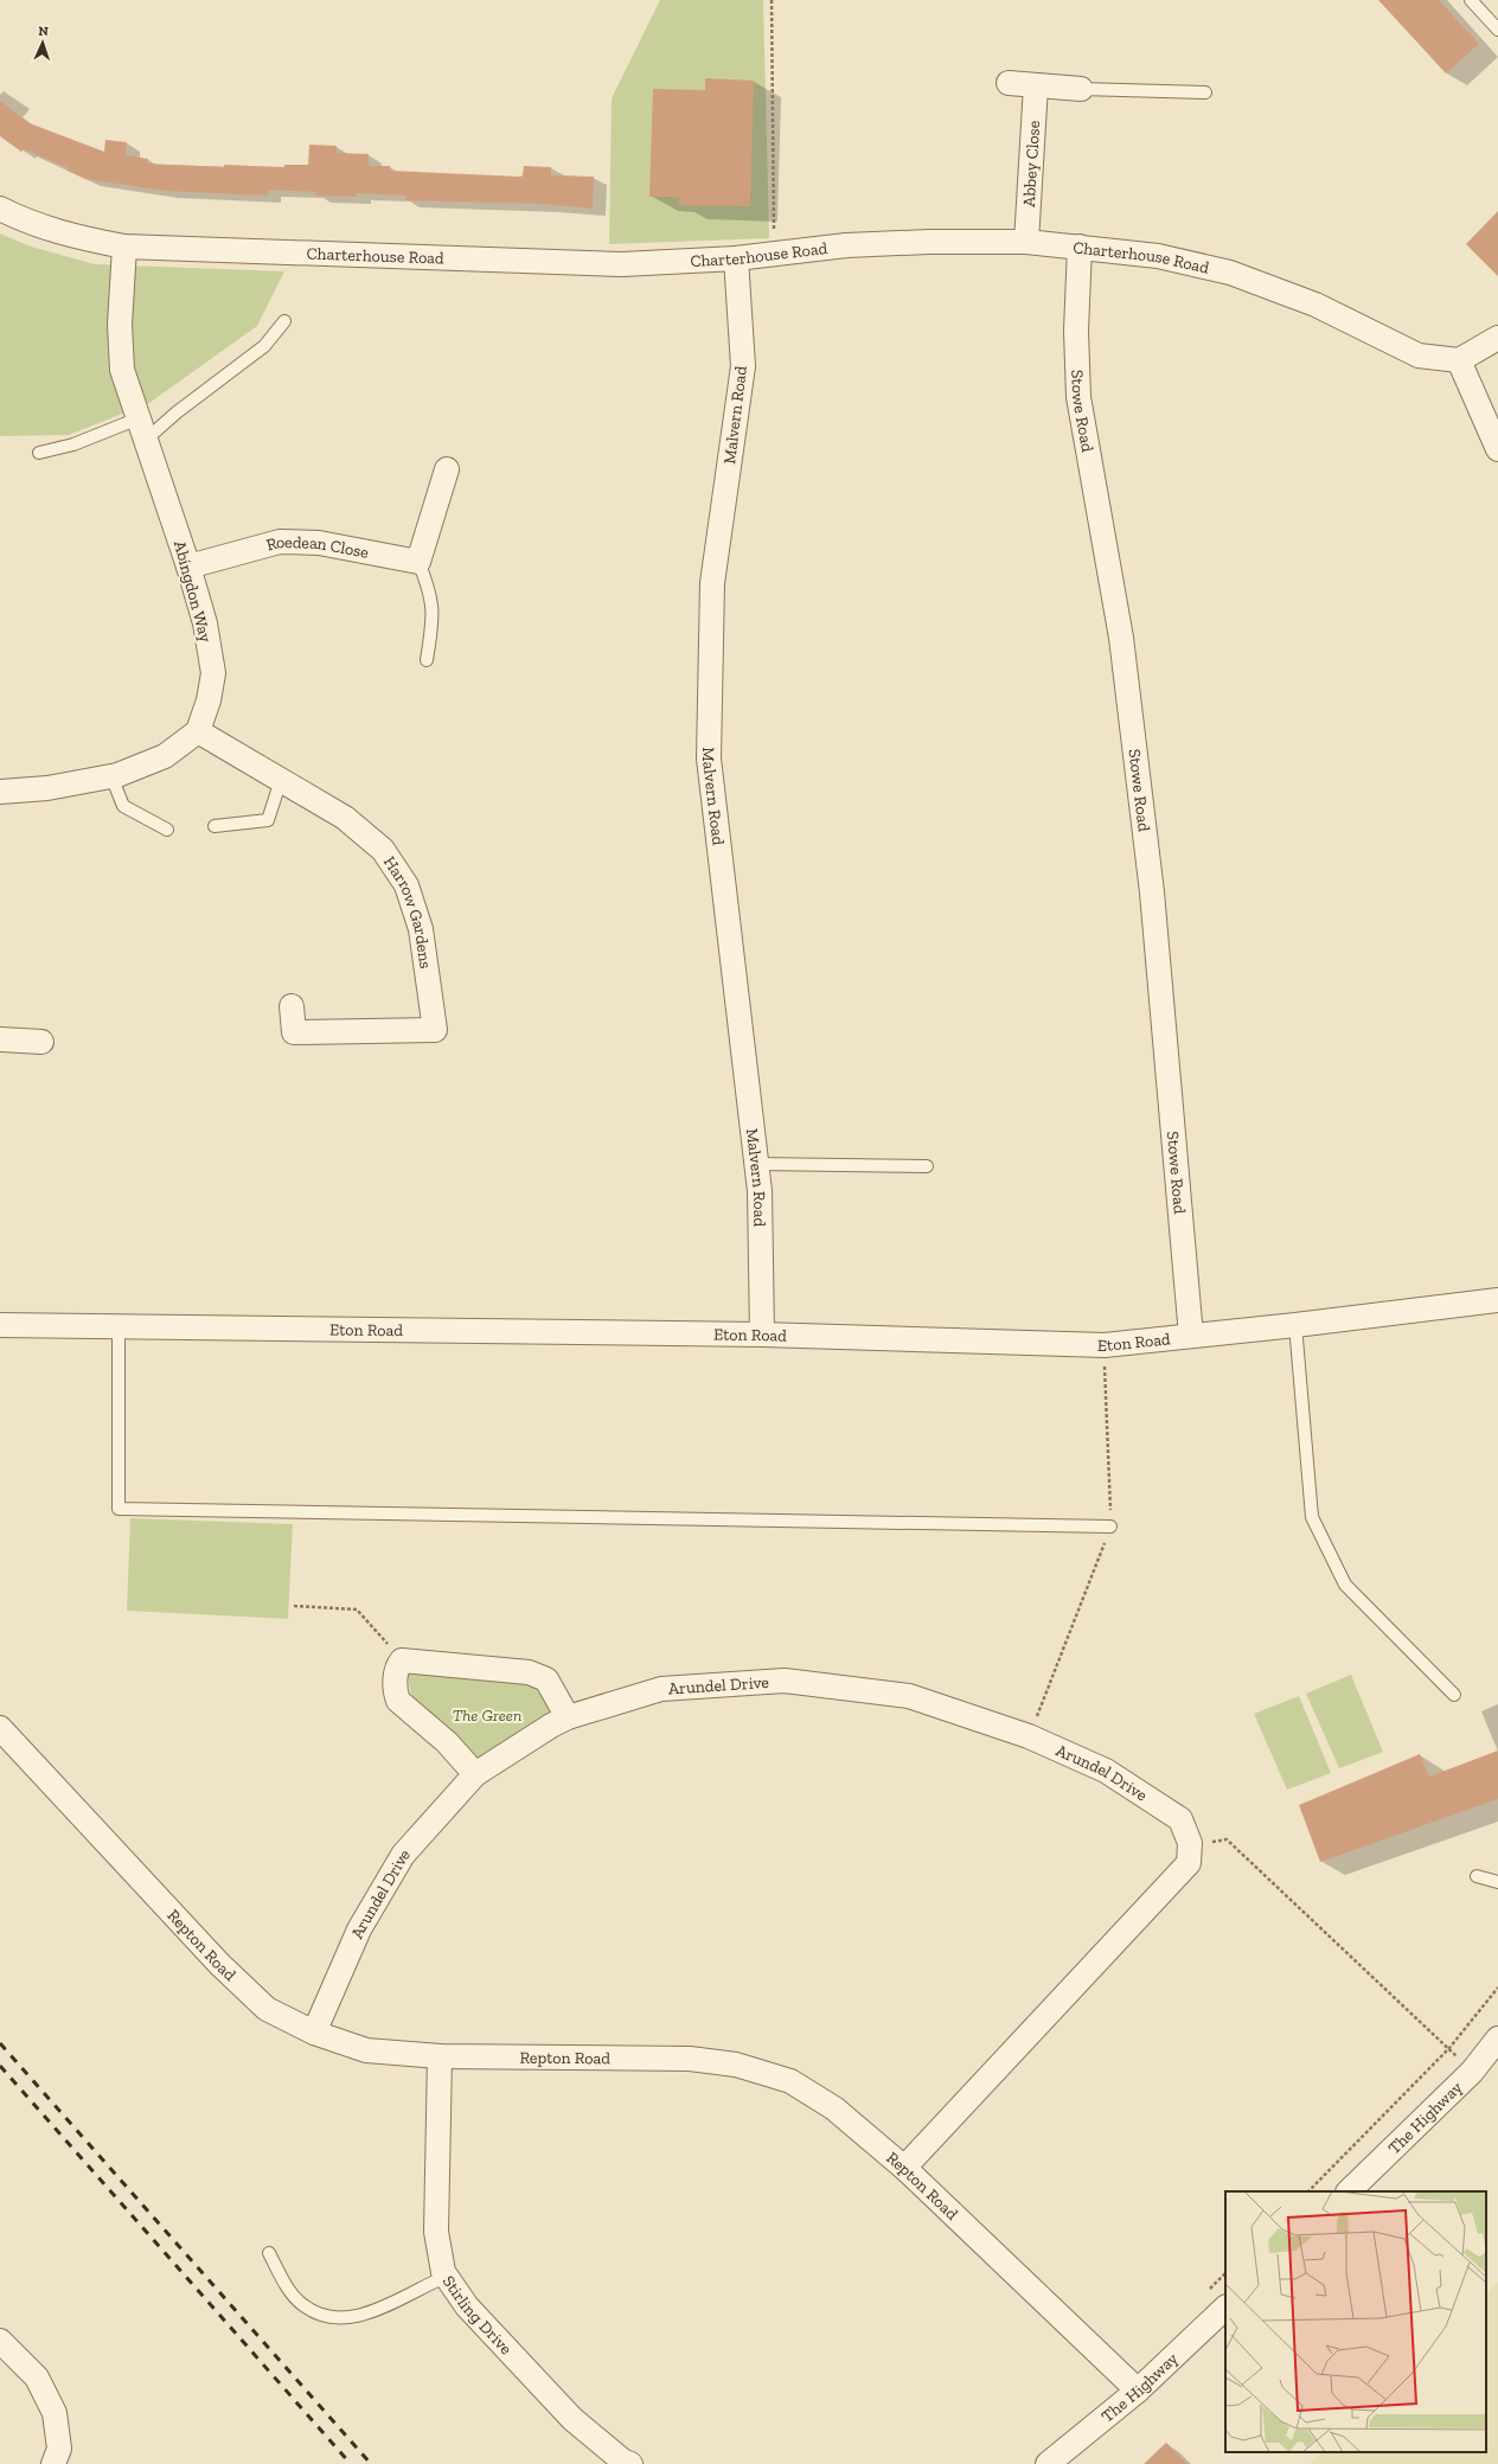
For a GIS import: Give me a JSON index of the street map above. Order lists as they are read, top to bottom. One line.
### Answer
{"streets":{"street":["Abbey Close","Charterhouse Road","Stowe Road","Malvern Road","Roedean Close","Abingdon Way","Harrow Gardens","Eton Road","Arundel Drive","Repton Road","The Highway","Stirling Drive"]},"crossings":[["Abbey Close","Charterhouse Road"],["Charterhouse Road","Stowe Road"],["Charterhouse Road","Malvern Road"],["Charterhouse Road","Abingdon Way"],["Stowe Road","Eton Road"],["Malvern Road","Eton Road"],["Roedean Close","Abingdon Way"],["Abingdon Way","Harrow Gardens"],["Arundel Drive","Repton Road"],["Repton Road","The Highway"],["Repton Road","Stirling Drive"]],"parks":["The Green"],"north":"top"}
